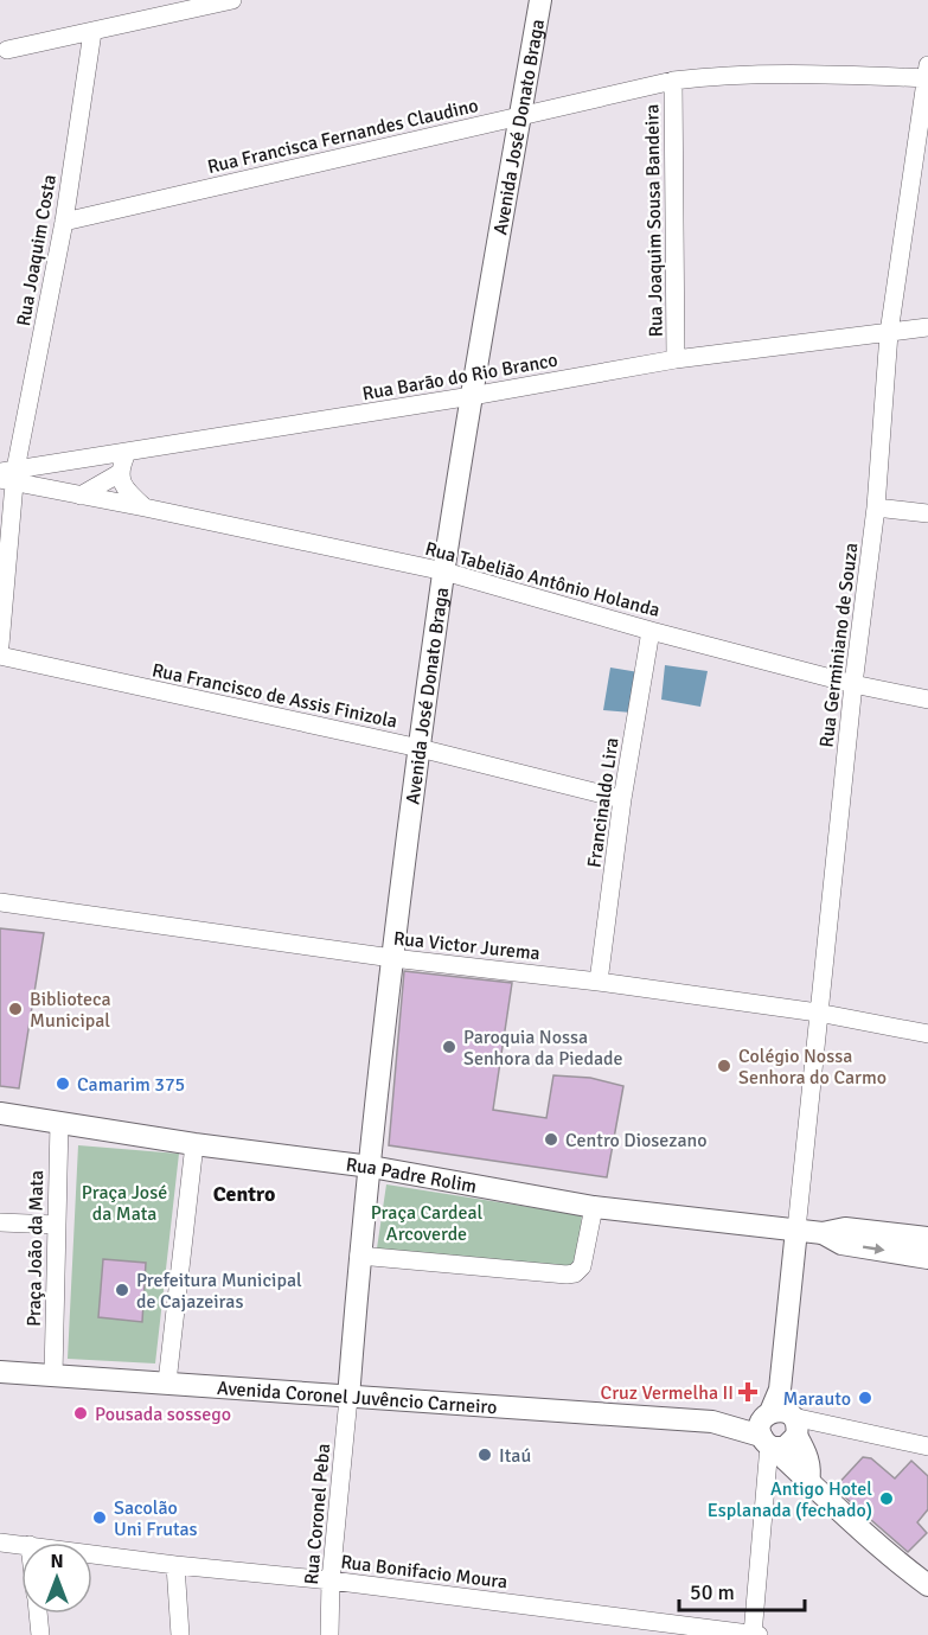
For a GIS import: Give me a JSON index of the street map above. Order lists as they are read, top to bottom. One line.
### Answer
{"streets":{"main road":["Avenida José Donato Braga","Rua Padre Rolim","Avenida Coronel Juvêncio Carneiro"],"street":["Rua Francisca Fernandes Claudino","Rua Joaquim Sousa Bandeira","Rua Joaquim Costa","Rua Barāo do Rio Branco","Rua Tabelião Antônio Holanda","Rua Germiniano de Souza","Rua Francisco de Assis Finizola","Francinaldo Lira","Rua Victor Jurema","Praça João da Mata","Rua Coronel Peba","Rua Bonifacio Moura"]},"crossings":[["Avenida José Donato Braga","Rua Francisca Fernandes Claudino"],["Avenida José Donato Braga","Rua Barāo do Rio Branco"],["Avenida José Donato Braga","Rua Tabelião Antônio Holanda"],["Avenida José Donato Braga","Rua Francisco de Assis Finizola"],["Avenida José Donato Braga","Rua Victor Jurema"],["Avenida José Donato Braga","Rua Padre Rolim"],["Avenida José Donato Braga","Avenida Coronel Juvêncio Carneiro"],["Avenida José Donato Braga","Rua Coronel Peba"],["Rua Francisca Fernandes Claudino","Rua Joaquim Sousa Bandeira"],["Rua Francisca Fernandes Claudino","Rua Joaquim Costa"],["Rua Francisca Fernandes Claudino","Rua Germiniano de Souza"],["Rua Joaquim Sousa Bandeira","Rua Barāo do Rio Branco"],["Rua Joaquim Costa","Rua Barāo do Rio Branco"],["Rua Joaquim Costa","Rua Tabelião Antônio Holanda"],["Rua Barāo do Rio Branco","Rua Tabelião Antônio Holanda"],["Rua Barāo do Rio Branco","Rua Germiniano de Souza"],["Rua Tabelião Antônio Holanda","Rua Germiniano de Souza"],["Rua Tabelião Antônio Holanda","Francinaldo Lira"],["Rua Germiniano de Souza","Rua Victor Jurema"],["Rua Germiniano de Souza","Rua Padre Rolim"],["Rua Francisco de Assis Finizola","Francinaldo Lira"],["Francinaldo Lira","Rua Victor Jurema"],["Rua Padre Rolim","Praça João da Mata"],["Praça João da Mata","Avenida Coronel Juvêncio Carneiro"],["Avenida Coronel Juvêncio Carneiro","Rua Coronel Peba"],["Rua Coronel Peba","Rua Bonifacio Moura"]],"districts":["Centro"],"parks":["Praça José da Mata","Praça Cardeal Arcoverde"],"places":{"other":["Biblioteca Municipal","Paroquia Nossa Senhora da Piedade","Colégio Nossa Senhora do Carmo","Camarim 375","Centro Diosezano","Prefeitura Municipal de Cajazeiras","Marauto","Pousada sossego","Itaú","Antigo Hotel Esplanada (fechado)","Sacolão Uni Frutas"],"health":["Cruz Vermelha II"]},"scale_bar":"50 m","north":"top"}
